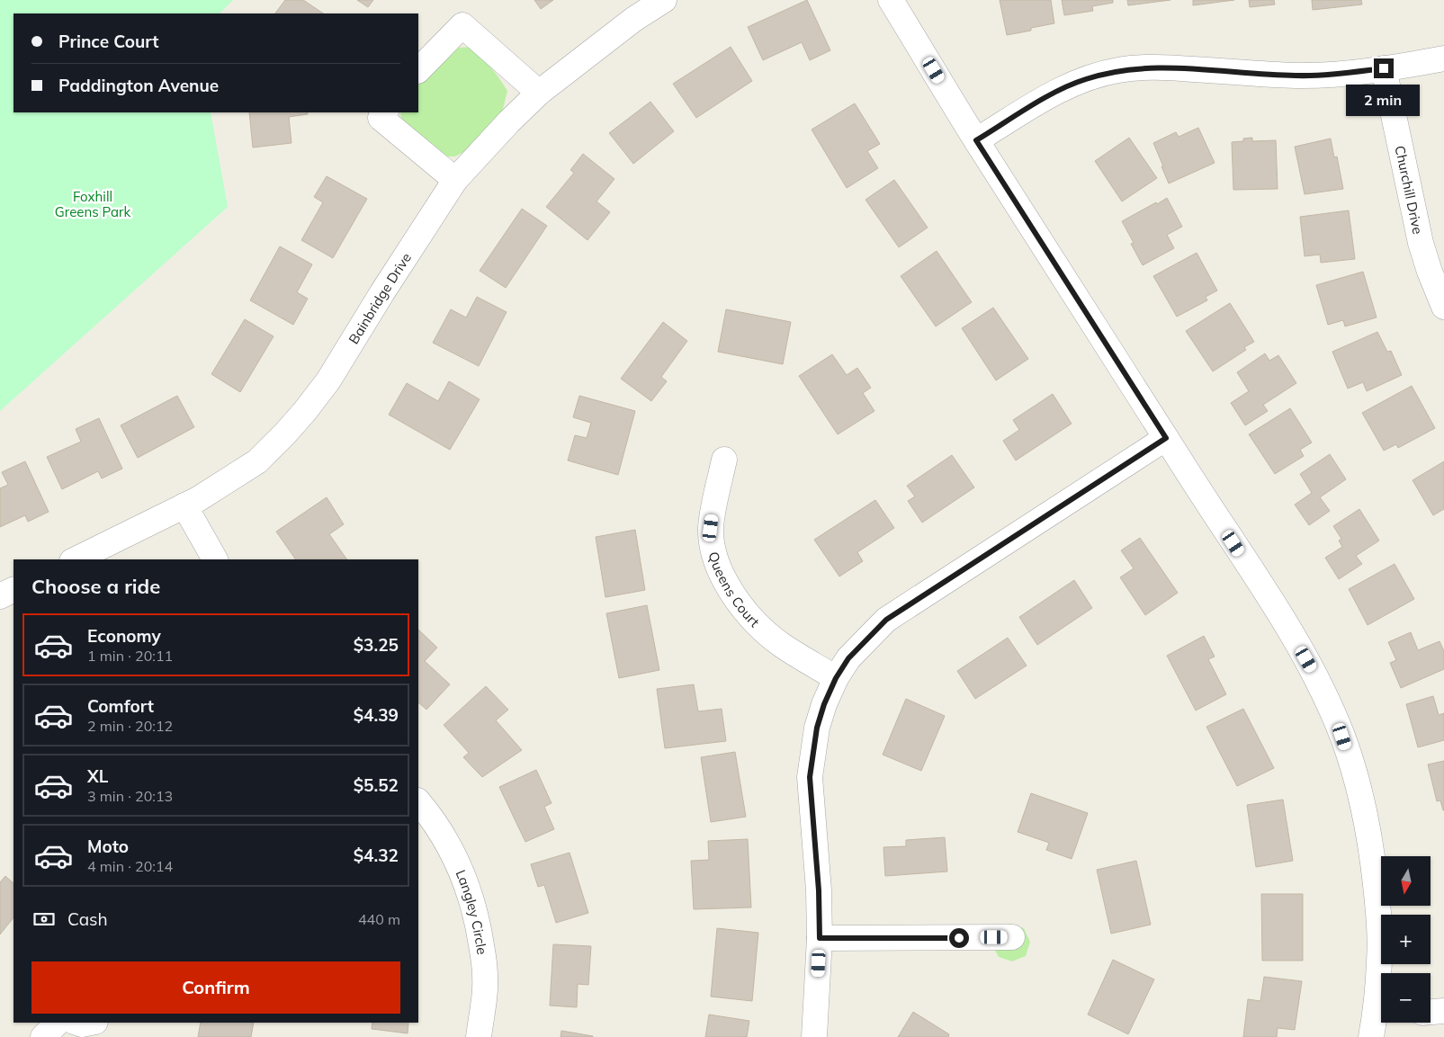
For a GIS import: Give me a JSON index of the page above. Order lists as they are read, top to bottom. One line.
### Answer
{"streets":{"street":["Churchill Drive","Bainbridge Drive","Queens Court","Langley Circle"]},"parks":["Foxhill Greens Park"],"north":"bottom","page":{"banner":["Prince Court","Paddington Avenue"],"bubble":"2 min","heading":"Choose a ride","list":[{"name":"Economy","note":"1 min · 20:11","value":"$3.25"},{"name":"Comfort","note":"2 min · 20:12","value":"$4.39"},{"name":"XL","note":"3 min · 20:13","value":"$5.52"},{"name":"Moto","note":"4 min · 20:14","value":"$4.32"}],"map_buttons":["+","−"],"pay":["Cash","440 m"],"buttons":"Confirm"}}
